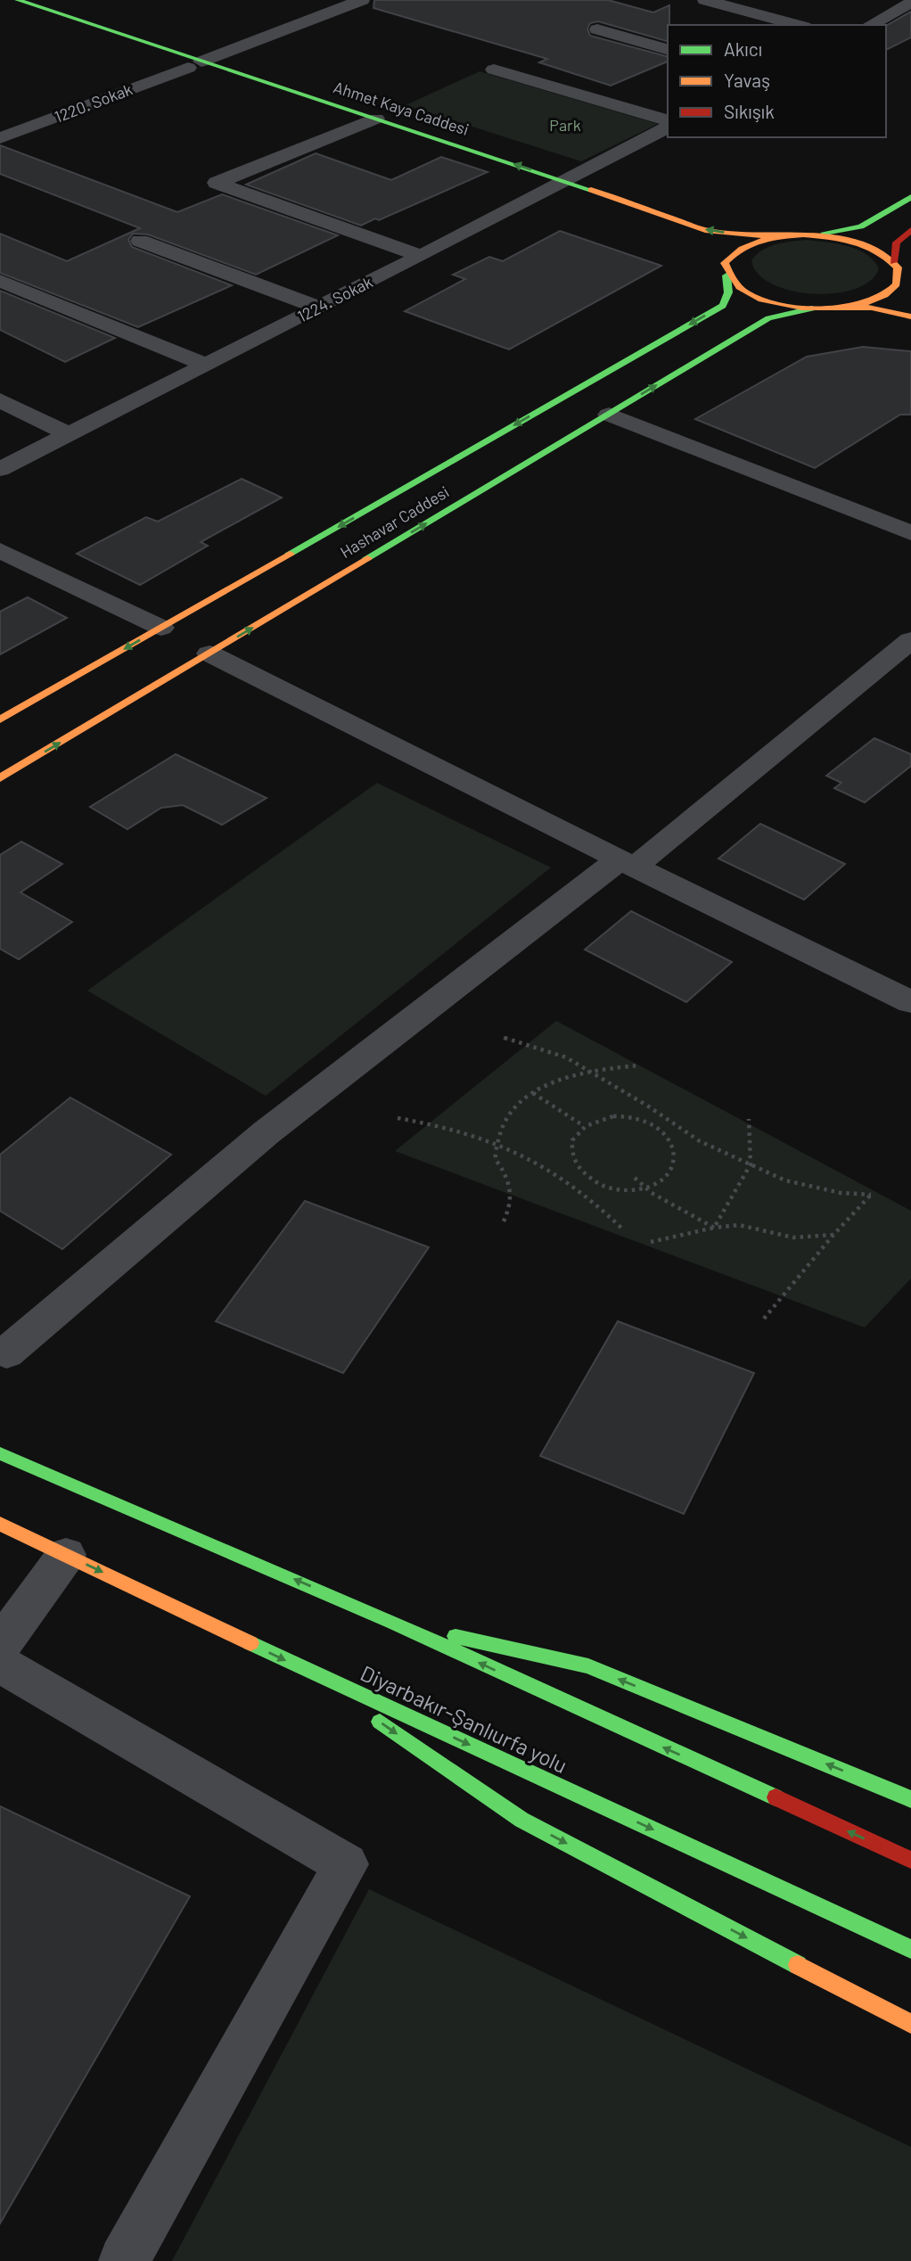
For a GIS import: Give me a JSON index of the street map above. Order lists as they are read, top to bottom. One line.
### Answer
{"streets":{"main road":["Ahmet Kaya Caddesi","Hashavar Caddesi","Diyarbakır-Şanlıurfa yolu"],"street":["1220. Sokak","1224. Sokak"]},"crossings":[["1220. Sokak","Ahmet Kaya Caddesi"],["Ahmet Kaya Caddesi","1224. Sokak"]],"parks":["Park"],"legend":["Akıcı","Yavaş","Sıkışık"]}
